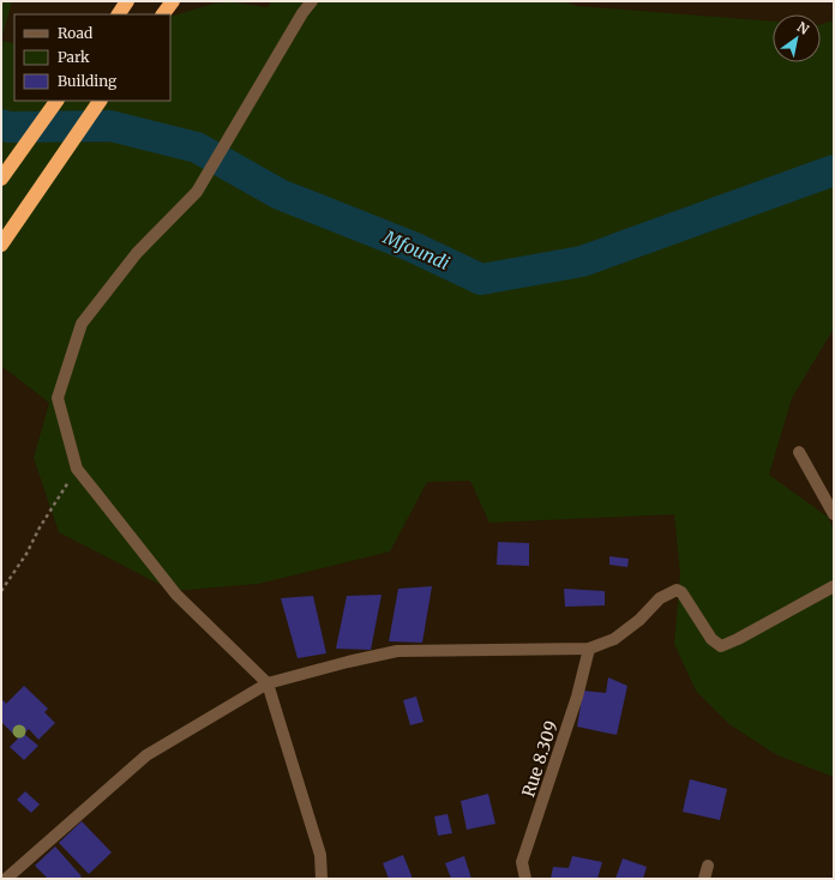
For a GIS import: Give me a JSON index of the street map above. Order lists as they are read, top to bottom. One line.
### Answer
{"streets":{"street":["Rue 8.309"]},"water":["Mfoundi"],"legend":["Road","Park","Building"],"north":"top right"}
